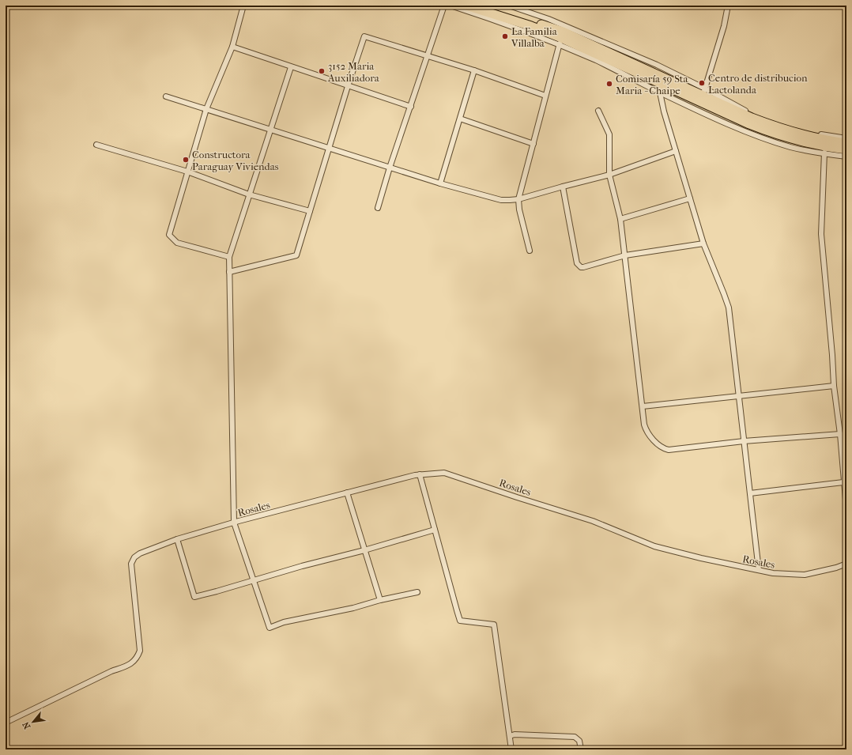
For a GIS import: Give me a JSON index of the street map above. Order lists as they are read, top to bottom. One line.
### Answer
{"streets":{"street":["Rosales"]},"places":["La Familia Villalba","3152 Maria Auxiliadora","Centro de distribucion Lactolanda","Comisaría 59 Sta Maria - Chaipe","Constructora Paraguay Viviendas"],"north":"bottom left"}
